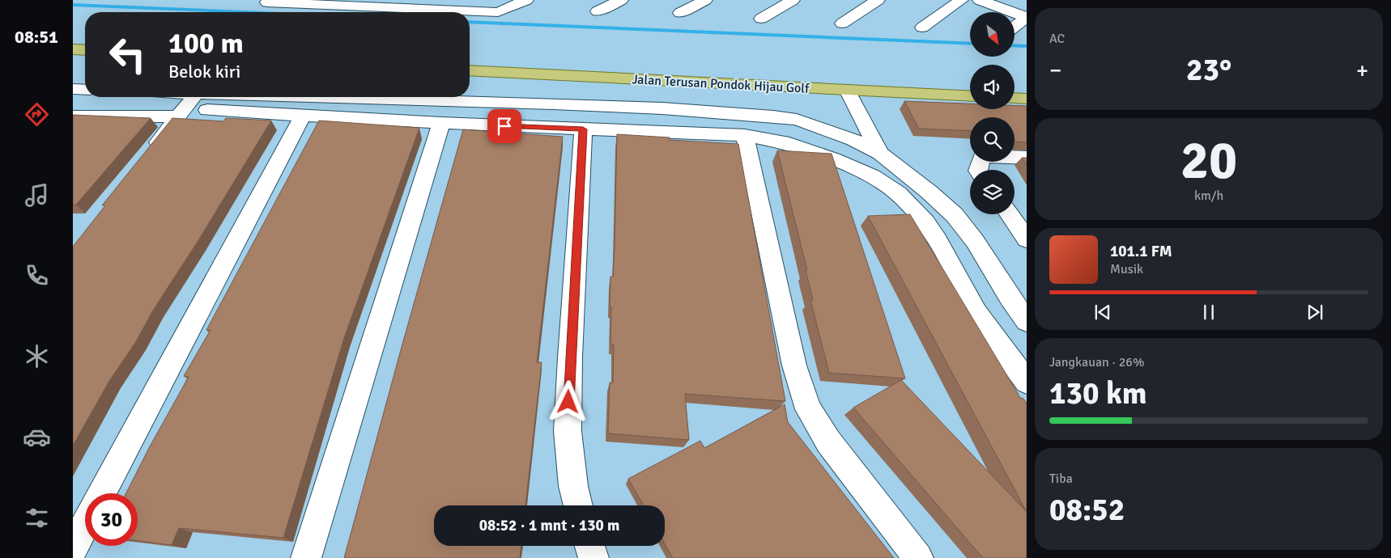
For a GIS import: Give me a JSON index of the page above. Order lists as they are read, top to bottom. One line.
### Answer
{"streets":{"main road":["Jalan Terusan Pondok Hijau Golf"]},"north":"bottom right","page":{"tabs":"08:51","tile":["AC",["20","km/h"],["Jangkauan · 26%","130 km"],["Tiba","08:52"]],"turn":["100 m","Belok kiri"],"heat":["−","23°","+"],"song":["101.1 FM","Musik"],"limit":"30","trip":"08:52 · 1 mnt · 130 m"}}
